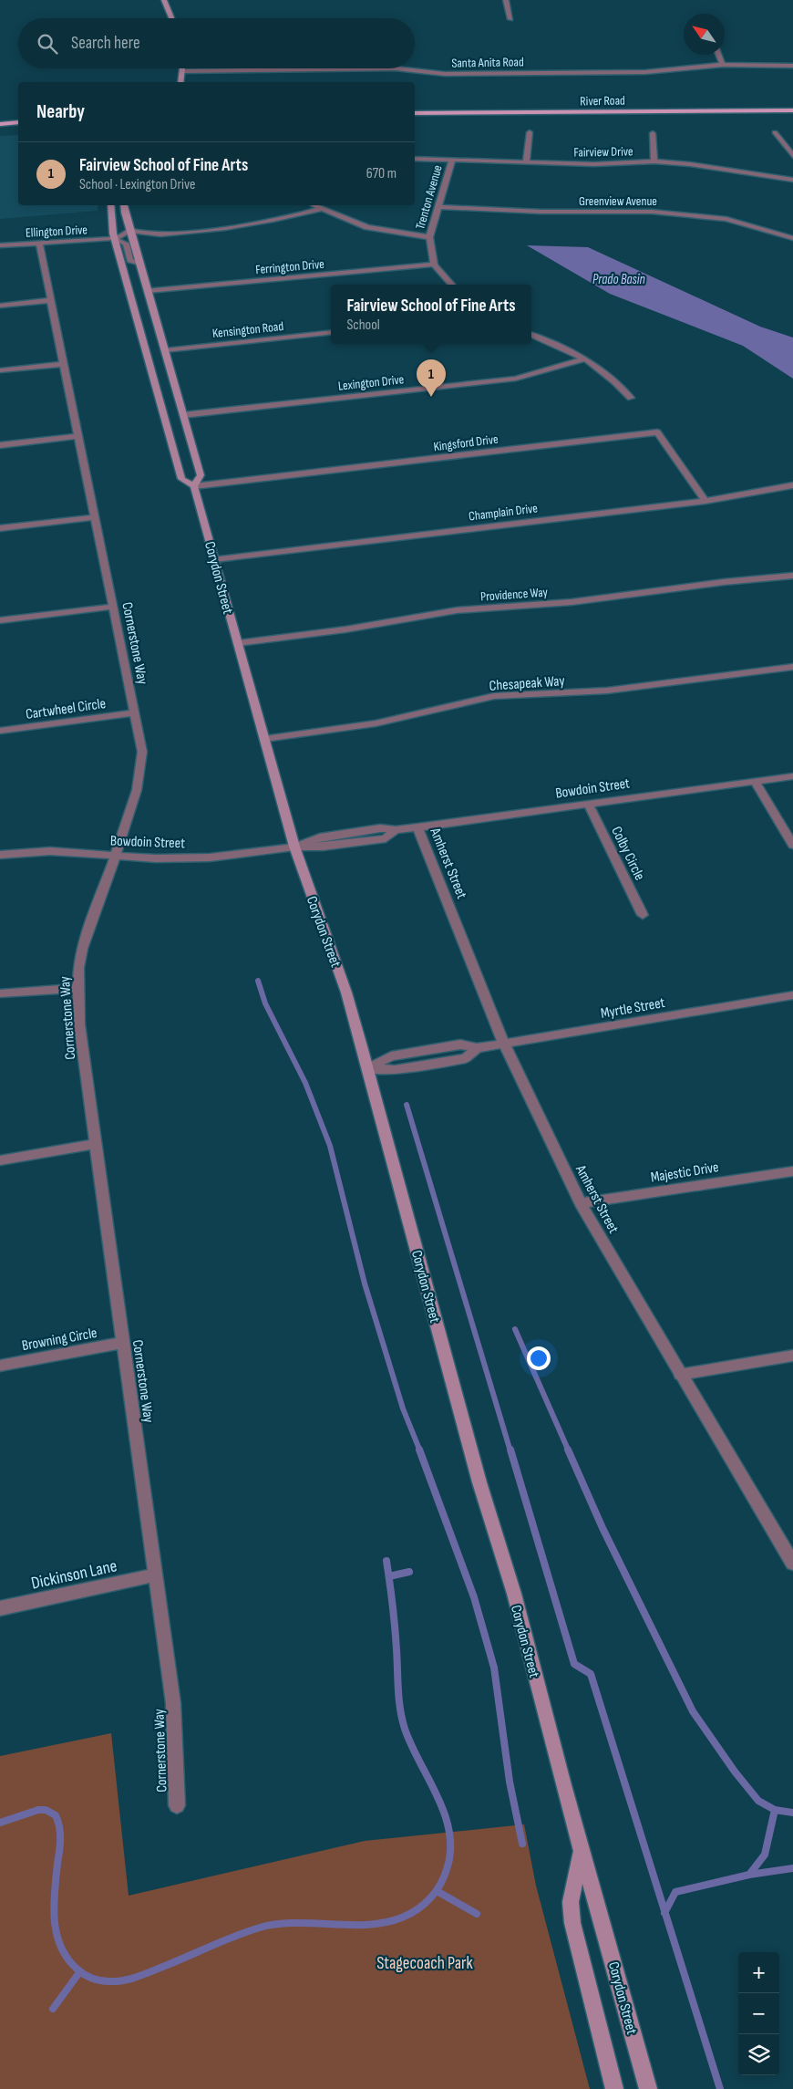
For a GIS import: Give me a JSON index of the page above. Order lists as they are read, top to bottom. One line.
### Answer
{"streets":{"main road":["River Road","Corydon Street"],"street":["Santa Anita Road","Fairview Drive","Trenton Avenue","Greenview Avenue","Ellington Drive","Ferrington Drive","Kensington Road","Lexington Drive","Kingsford Drive","Champlain Drive","Providence Way","Cornerstone Way","Chesapeak Way","Cartwheel Circle","Bowdoin Street","Colby Circle","Amherst Street","Myrtle Street","Majestic Drive","Browning Circle","Dickinson Lane"]},"crossings":[["Fairview Drive","Trenton Avenue"],["Trenton Avenue","Greenview Avenue"],["Trenton Avenue","Ferrington Drive"],["Ellington Drive","Corydon Street"],["Ellington Drive","Cornerstone Way"],["Ferrington Drive","Corydon Street"],["Kensington Road","Corydon Street"],["Lexington Drive","Corydon Street"],["Kingsford Drive","Champlain Drive"],["Kingsford Drive","Corydon Street"],["Champlain Drive","Corydon Street"],["Corydon Street","Providence Way"],["Corydon Street","Chesapeak Way"],["Corydon Street","Bowdoin Street"],["Corydon Street","Myrtle Street"],["Cornerstone Way","Cartwheel Circle"],["Cornerstone Way","Bowdoin Street"],["Cornerstone Way","Browning Circle"],["Cornerstone Way","Dickinson Lane"],["Bowdoin Street","Colby Circle"],["Bowdoin Street","Amherst Street"],["Amherst Street","Myrtle Street"],["Amherst Street","Majestic Drive"]],"water":["Prado Basin"],"parks":["Stagecoach Park"],"north":"top left","page":{"search":"Search here","heading":"Nearby","list":[{"mark":"1","name":"Fairview School of Fine Arts","note":"School · Lexington Drive","value":"670 m"}],"popup":["Fairview School of Fine Arts","School"],"pins":"1","map_buttons":["+","−"]}}
